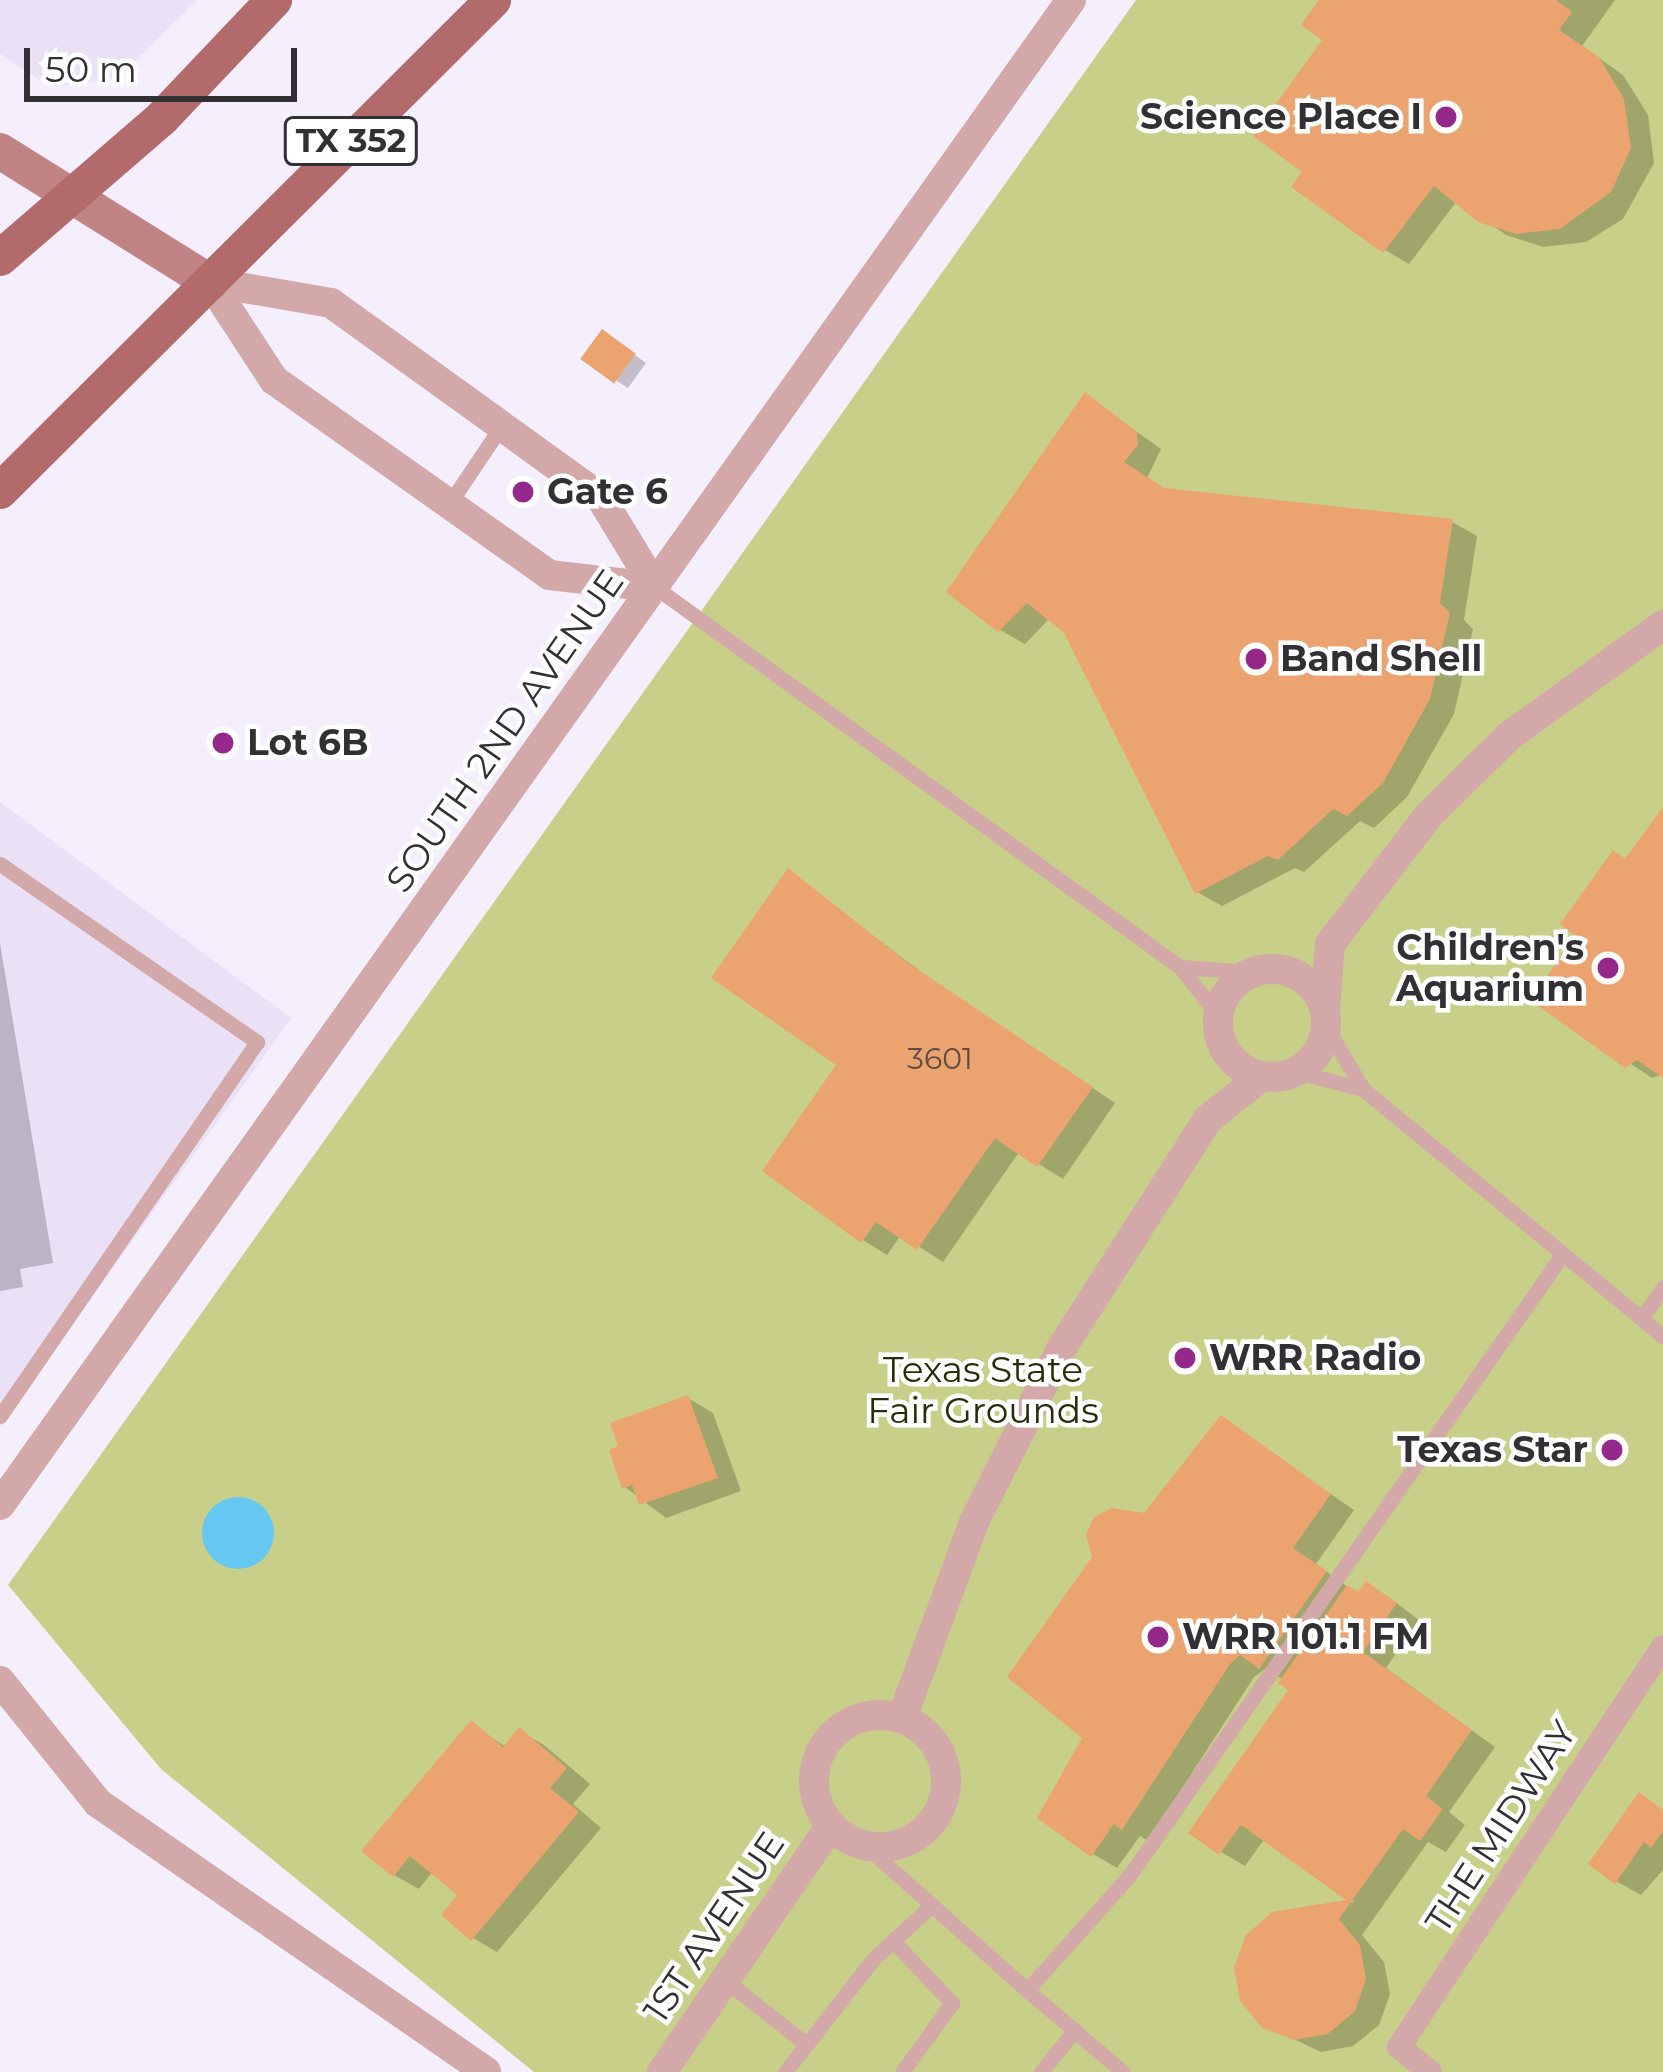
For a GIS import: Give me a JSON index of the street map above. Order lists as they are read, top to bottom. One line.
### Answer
{"streets":{"main road":["TX 352"],"street":["SOUTH 2ND AVENUE","THE MIDWAY","1ST AVENUE"]},"parks":["Texas State Fair Grounds"],"places":["Science Place I","Gate 6","Band Shell","Lot 6B","Children's Aquarium","WRR Radio","Texas Star","WRR 101.1 FM"],"house_numbers":["3601"],"scale_bar":"50 m"}
